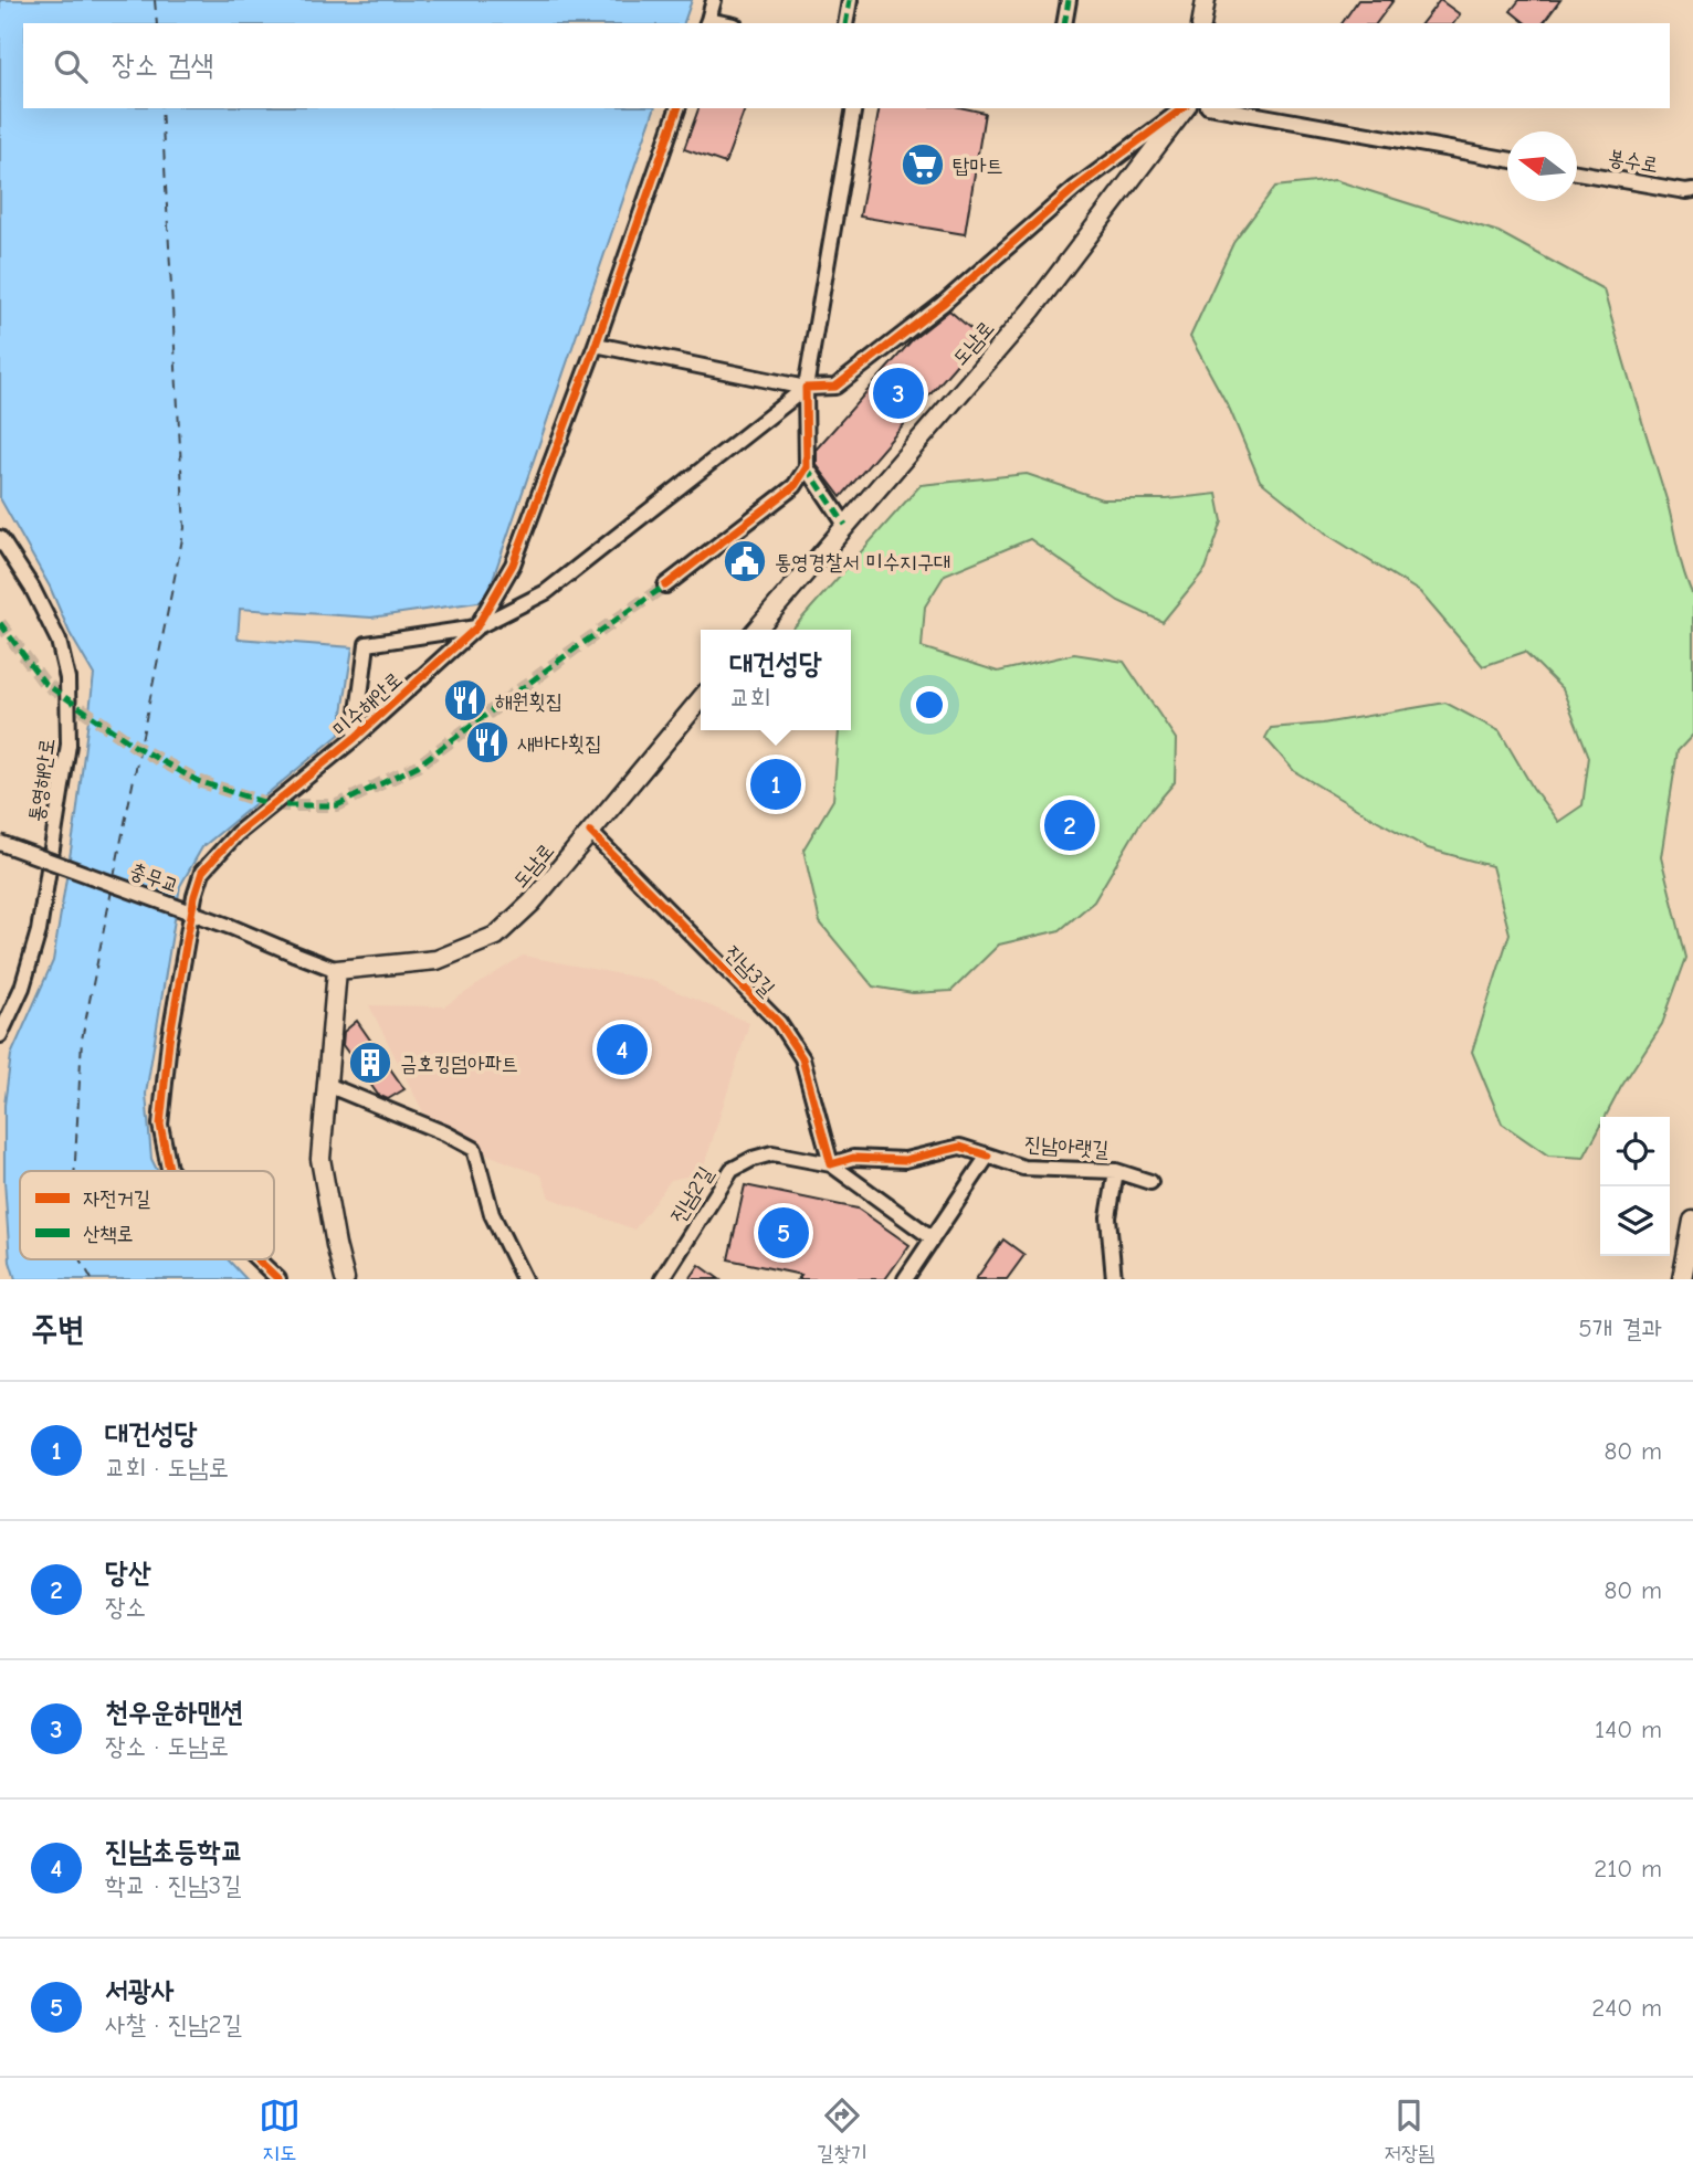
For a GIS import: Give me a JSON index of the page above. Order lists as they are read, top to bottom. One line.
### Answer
{"streets":{"main road":["도남로"],"street":["봉수로","미수해안로","통영해안로","충무교","진남3길","진남아랫길","진남2길"]},"crossings":[["도남로","충무교"],["도남로","진남3길"],["진남3길","진남아랫길"],["진남3길","진남2길"],["진남아랫길","진남2길"]],"places":{"supermarket":["탑마트"],"public building":["통영경찰서 미수지구대"],"restaurant":["해원횟집","새바다횟집"],"building":["금호킹덤아파트"]},"legend":["자전거길","산책로"],"north":"left","page":{"search":"장소 검색","pins":["3","1","2","4","5"],"popup":["대건성당","교회"],"heading":["주변","5개 결과"],"list":[{"mark":"1","name":"대건성당","note":"교회 · 도남로","value":"80 m"},{"mark":"2","name":"당산","note":"장소","value":"80 m"},{"mark":"3","name":"천우운하맨션","note":"장소 · 도남로","value":"140 m"},{"mark":"4","name":"진남초등학교","note":"학교 · 진남3길","value":"210 m"},{"mark":"5","name":"서광사","note":"사찰 · 진남2길","value":"240 m"}],"nav":["지도","길찾기","저장됨"]}}
